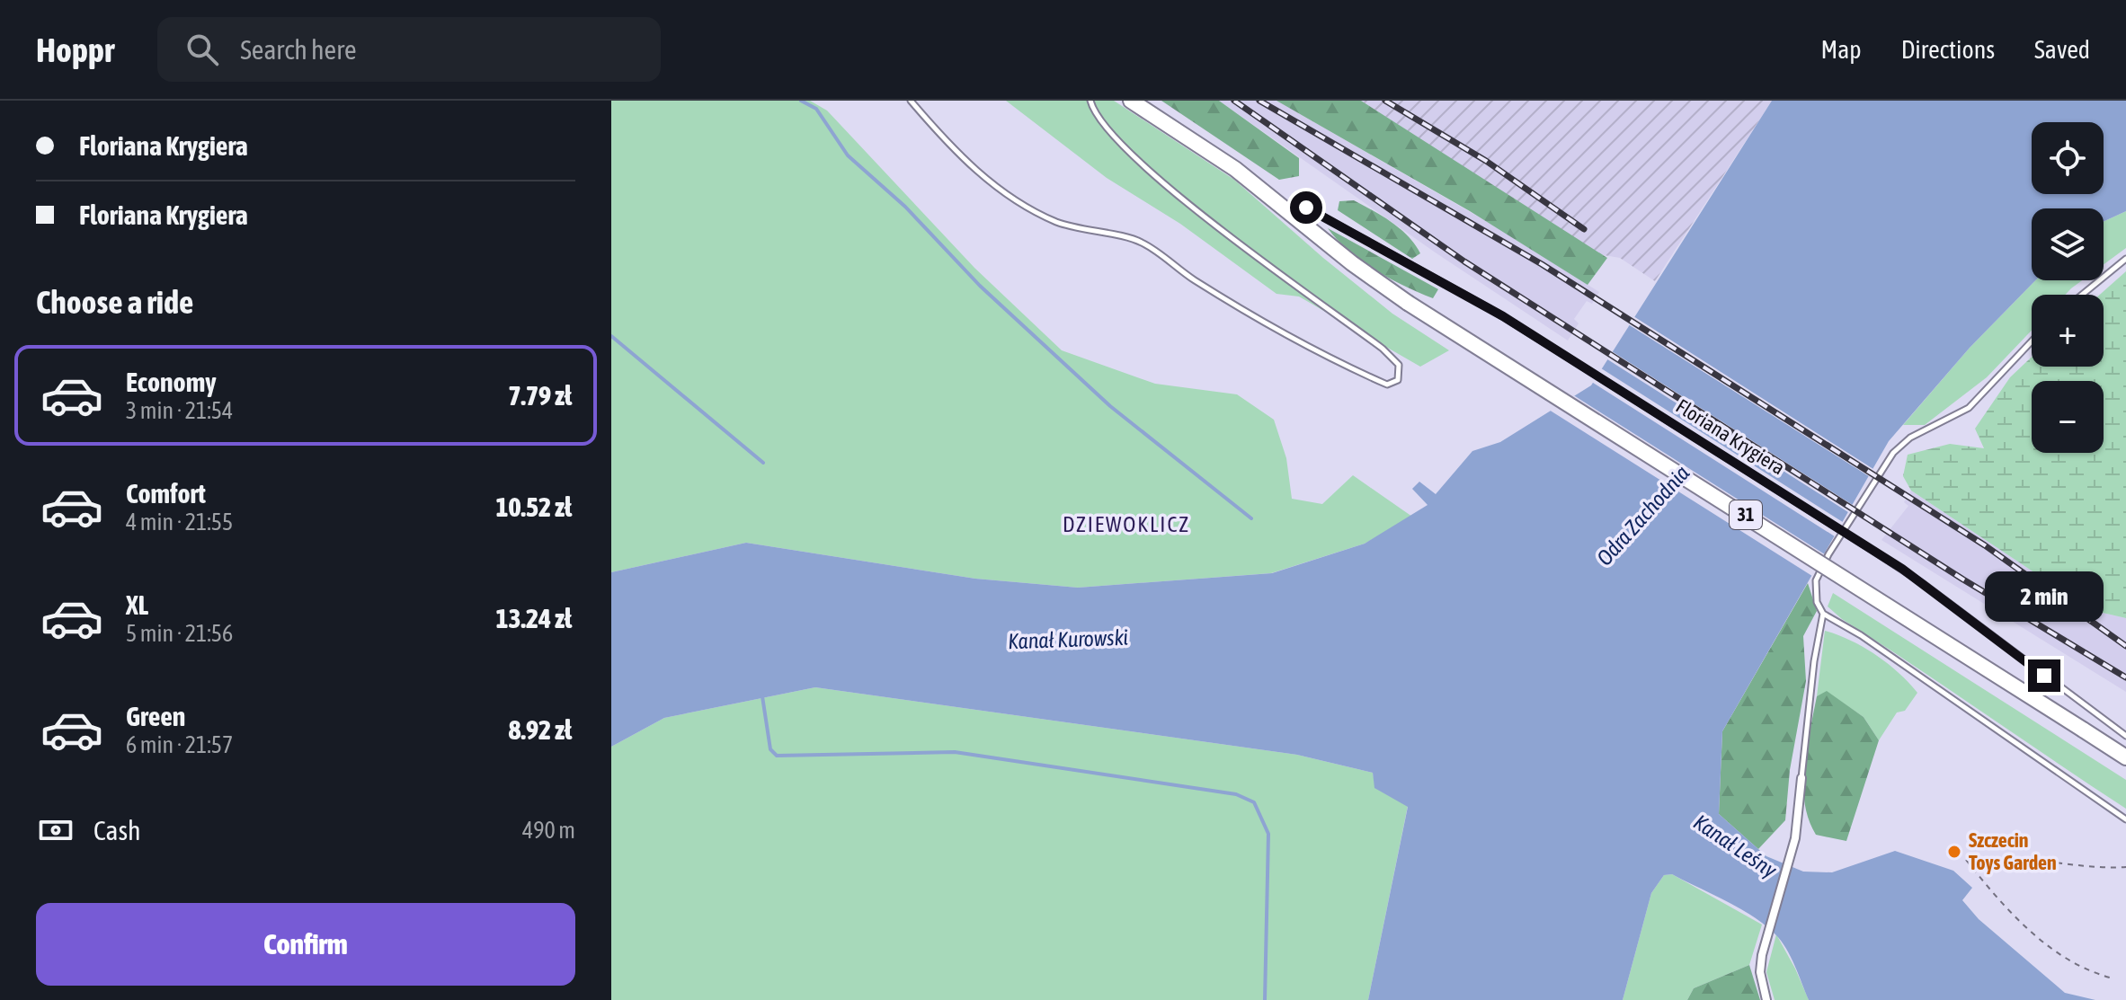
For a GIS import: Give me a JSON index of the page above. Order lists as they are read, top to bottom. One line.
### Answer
{"streets":{"main road":["31"],"lane":["Floriana Krygiera"]},"districts":["DZIEWOKLICZ"],"water":["Odra Zachodnia","Kanał Kurowski","Kanał Leśny"],"places":["Szczecin Toys Garden"],"page":{"header":"Hoppr","search":"Search here","nav":["Map","Directions","Saved"],"banner":["Floriana Krygiera","Floriana Krygiera"],"map_buttons":["+","−"],"heading":"Choose a ride","list":[{"name":"Economy","note":"3 min · 21:54","value":"7.79 zł"},{"name":"Comfort","note":"4 min · 21:55","value":"10.52 zł"},{"name":"XL","note":"5 min · 21:56","value":"13.24 zł"},{"name":"Green","note":"6 min · 21:57","value":"8.92 zł"}],"bubble":"2 min","pay":["Cash","490 m"],"buttons":"Confirm"}}
